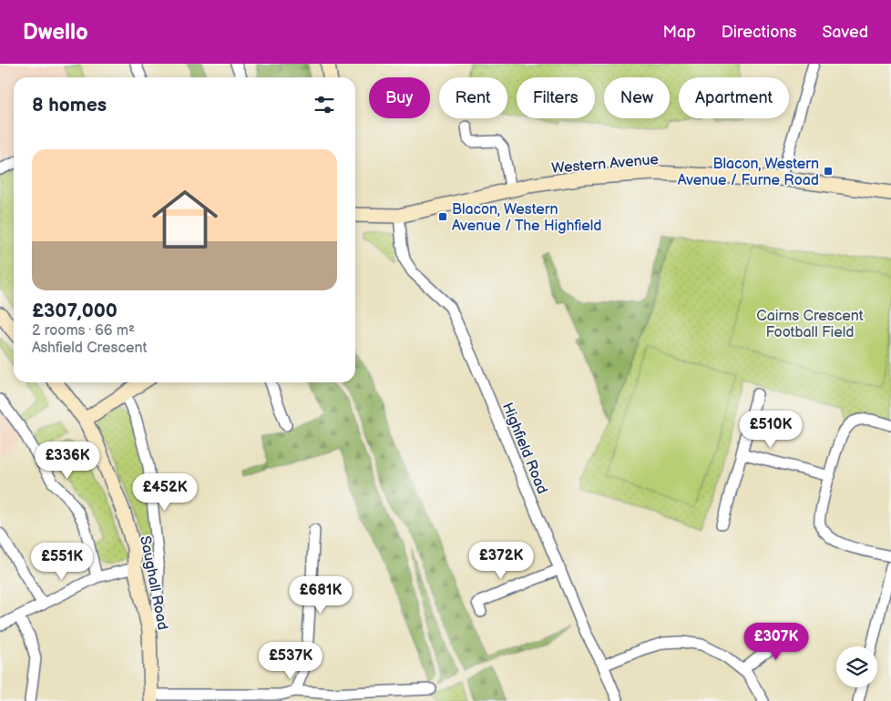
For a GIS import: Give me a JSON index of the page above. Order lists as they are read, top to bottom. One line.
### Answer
{"streets":{"street":["Western Avenue","Highfield Road","Saughall Road"]},"crossings":[["Western Avenue","Highfield Road"]],"parks":["Cairns Crescent Football Field"],"places":{"transit":["Blacon, Western Avenue / Furne Road","Blacon, Western Avenue / The Highfield"]},"page":{"header":"Dwello","nav":["Map","Directions","Saved"],"chip":["Buy","Rent","Filters","New","Apartment"],"heading":"8 homes","list":[{"name":"£307,000","note":"2 rooms · 66 m² · Ashfield Crescent"}],"price":["£510K","£336K","£452K","£372K","£551K","£681K","£307K","£537K"]}}
